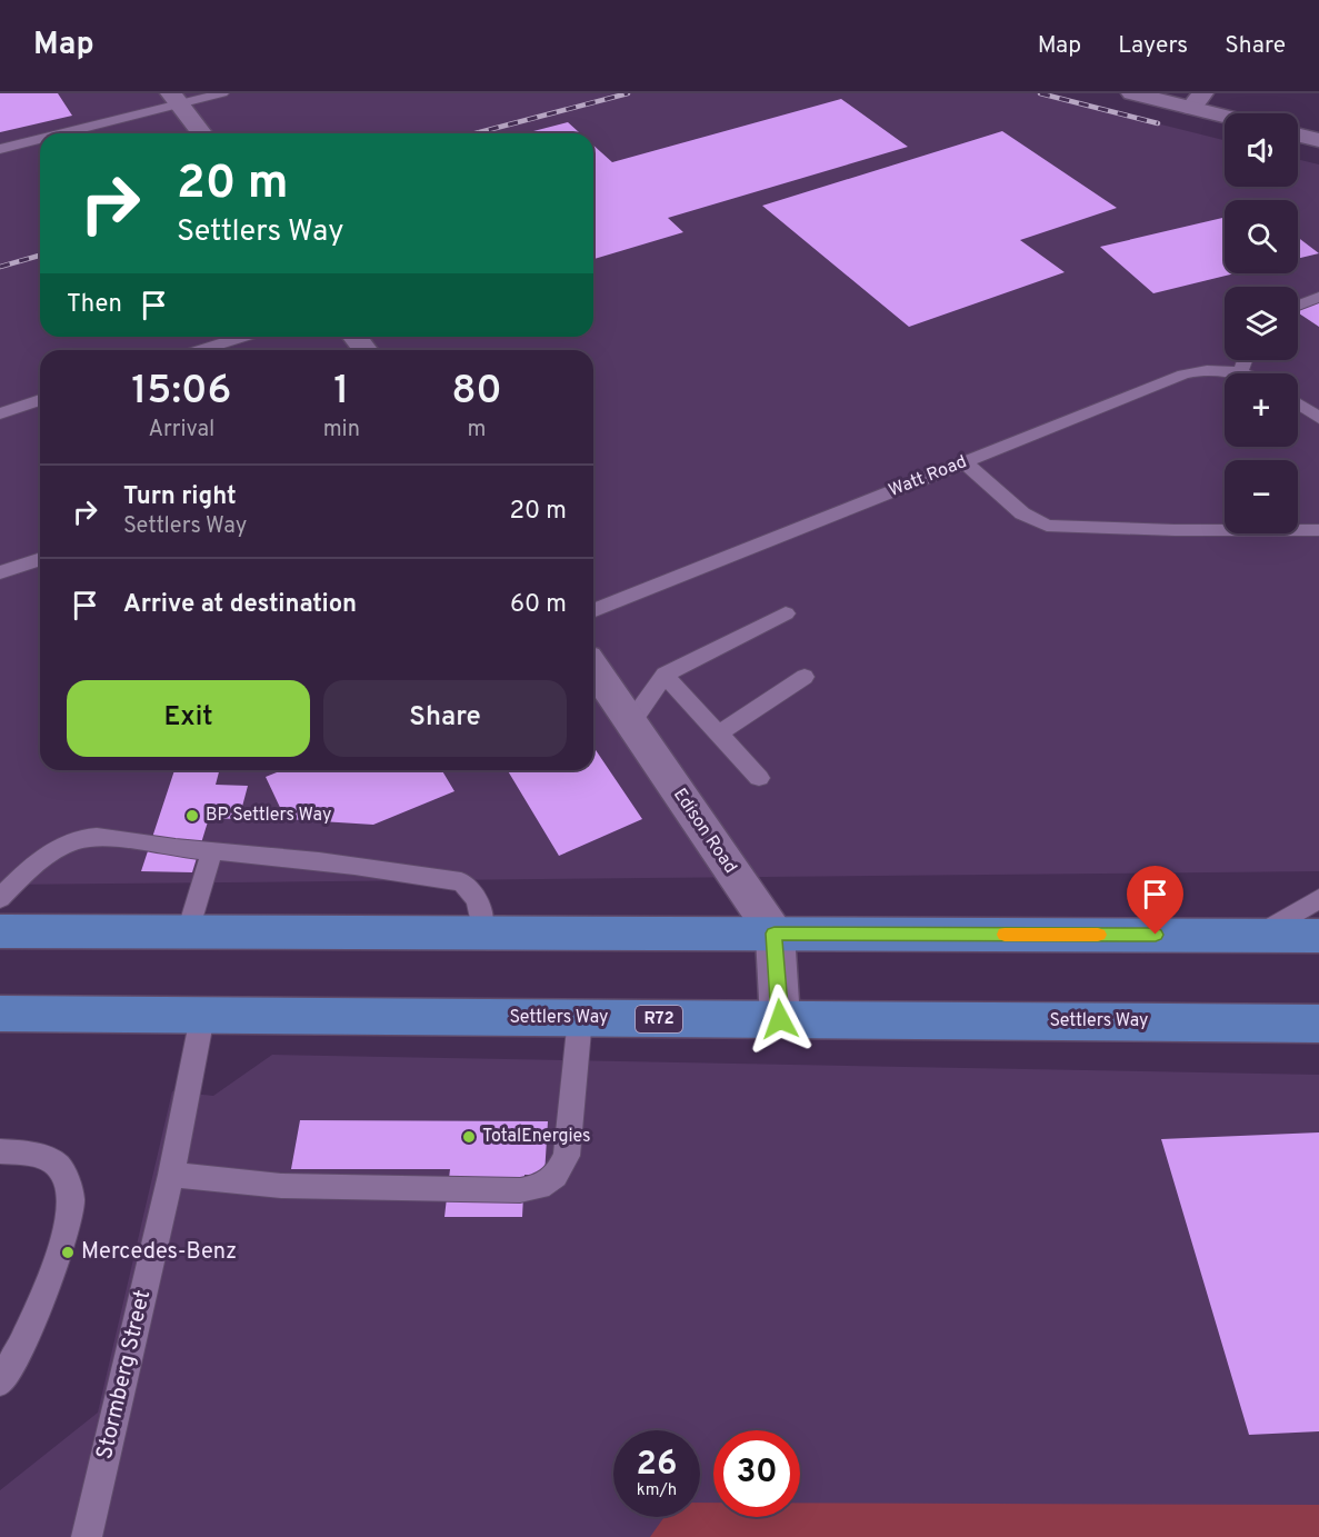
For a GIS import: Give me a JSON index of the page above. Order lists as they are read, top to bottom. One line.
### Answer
{"streets":{"main road":["Settlers Way","R72"],"street":["Edison Road"],"lane":["Watt Road","Stormberg Street"]},"crossings":[["Settlers Way","Stormberg Street"]],"places":["BP Settlers Way","TotalEnergies","Mercedes-Benz"],"page":{"header":"Map","nav":["Map","Layers","Share"],"map_buttons":["+","−"],"turn":["20 m","Settlers Way"],"then":"Then","eta":["15:06","Arrival","1","min","80","m"],"list":[{"name":"Turn right","note":"Settlers Way","value":"20 m"},{"name":"Arrive at destination","value":"60 m"}],"buttons":["Exit","Share"],"speed":"26 km/h","limit":"30"}}
